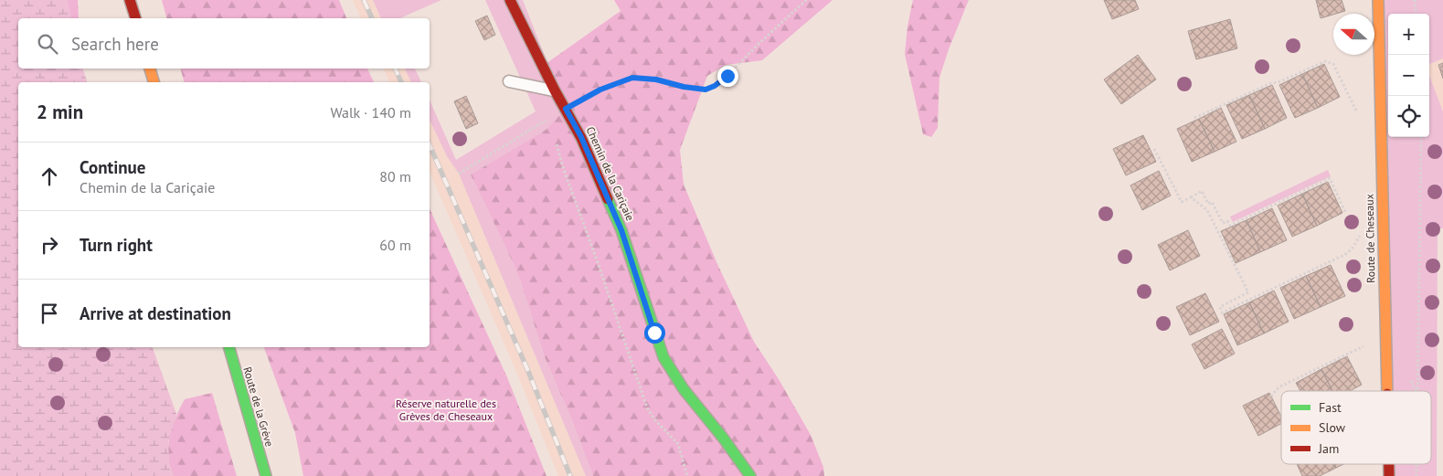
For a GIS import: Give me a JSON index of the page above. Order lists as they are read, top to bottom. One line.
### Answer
{"streets":{"street":["Chemin de la Cariçaie","Route de Cheseaux","Route de la Grève"]},"parks":["Réserve naturelle des Grèves de Cheseaux"],"legend":["Fast","Slow","Jam"],"north":"left","page":{"map_buttons":["+","−"],"search":"Search here","heading":["2 min","Walk · 140 m"],"list":[["Continue","Chemin de la Cariçaie","80 m"],["Turn right","60 m"],"Arrive at destination"]}}
